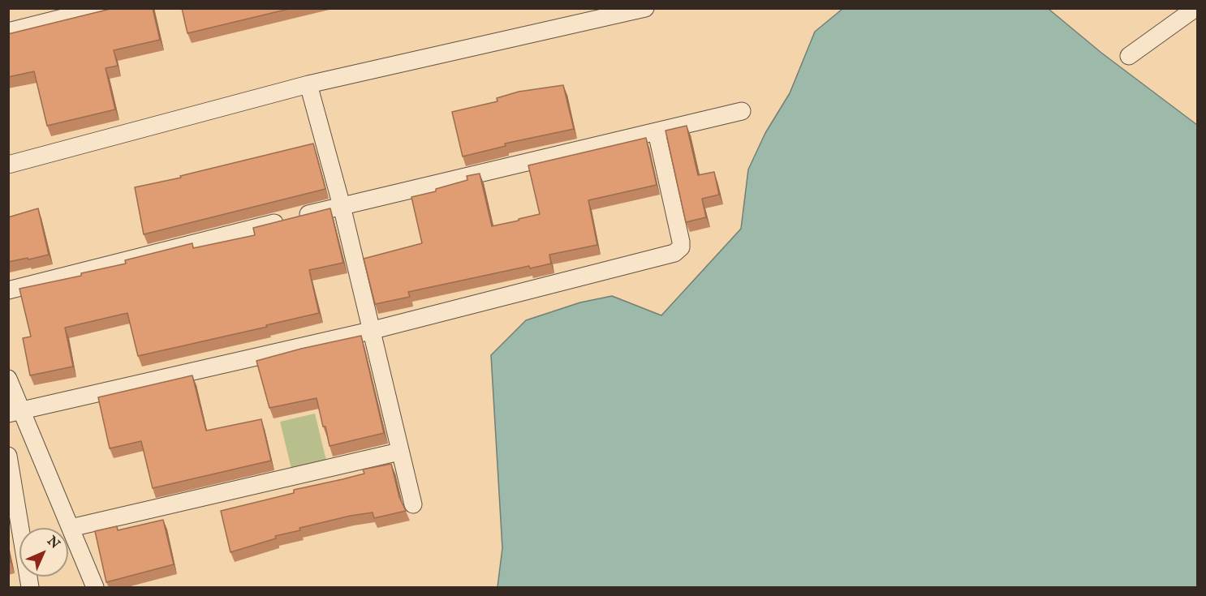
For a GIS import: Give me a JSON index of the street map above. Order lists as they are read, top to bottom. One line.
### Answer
{"north":"top right"}
